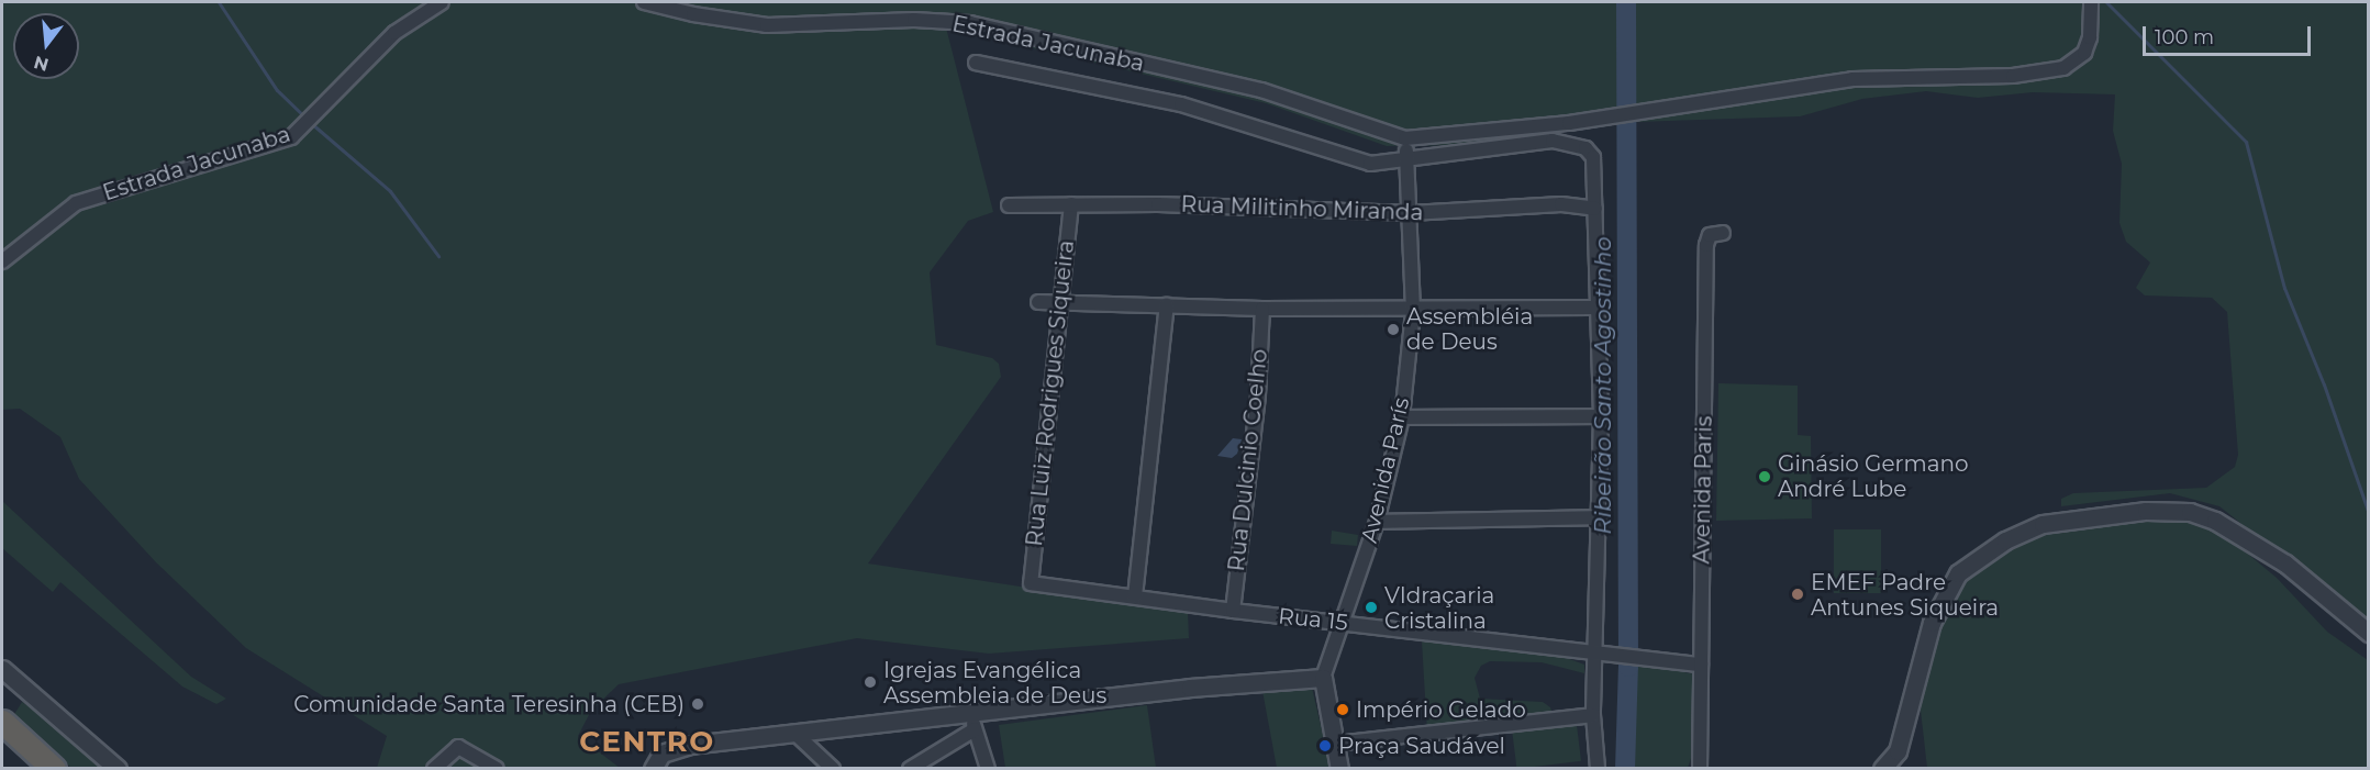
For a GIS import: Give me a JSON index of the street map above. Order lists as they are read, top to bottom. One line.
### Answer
{"streets":{"street":["Estrada Jacunaba","Rua Militinho Miranda","Rua Luiz Rodrigues Siqueira","Rua Dulcinio Coelho","Avenida París","Avenida Paris","Rua 15"]},"crossings":[["Estrada Jacunaba","Avenida París"],["Rua Militinho Miranda","Rua Luiz Rodrigues Siqueira"],["Rua Militinho Miranda","Avenida París"],["Rua Luiz Rodrigues Siqueira","Rua 15"],["Rua Dulcinio Coelho","Rua 15"],["Avenida París","Rua 15"],["Avenida Paris","Rua 15"]],"districts":["CENTRO"],"water":["Ribeirão Santo Agostinho"],"places":["Assembléia de Deus","Ginásio Germano André Lube","EMEF Padre Antunes Siqueira","VIdraçaria Cristalina","Igrejas Evangélica Assembleia de Deus","Comunidade Santa Teresinha (CEB)","Império Gelado","Praça Saudável"],"scale_bar":"100 m","north":"bottom"}
